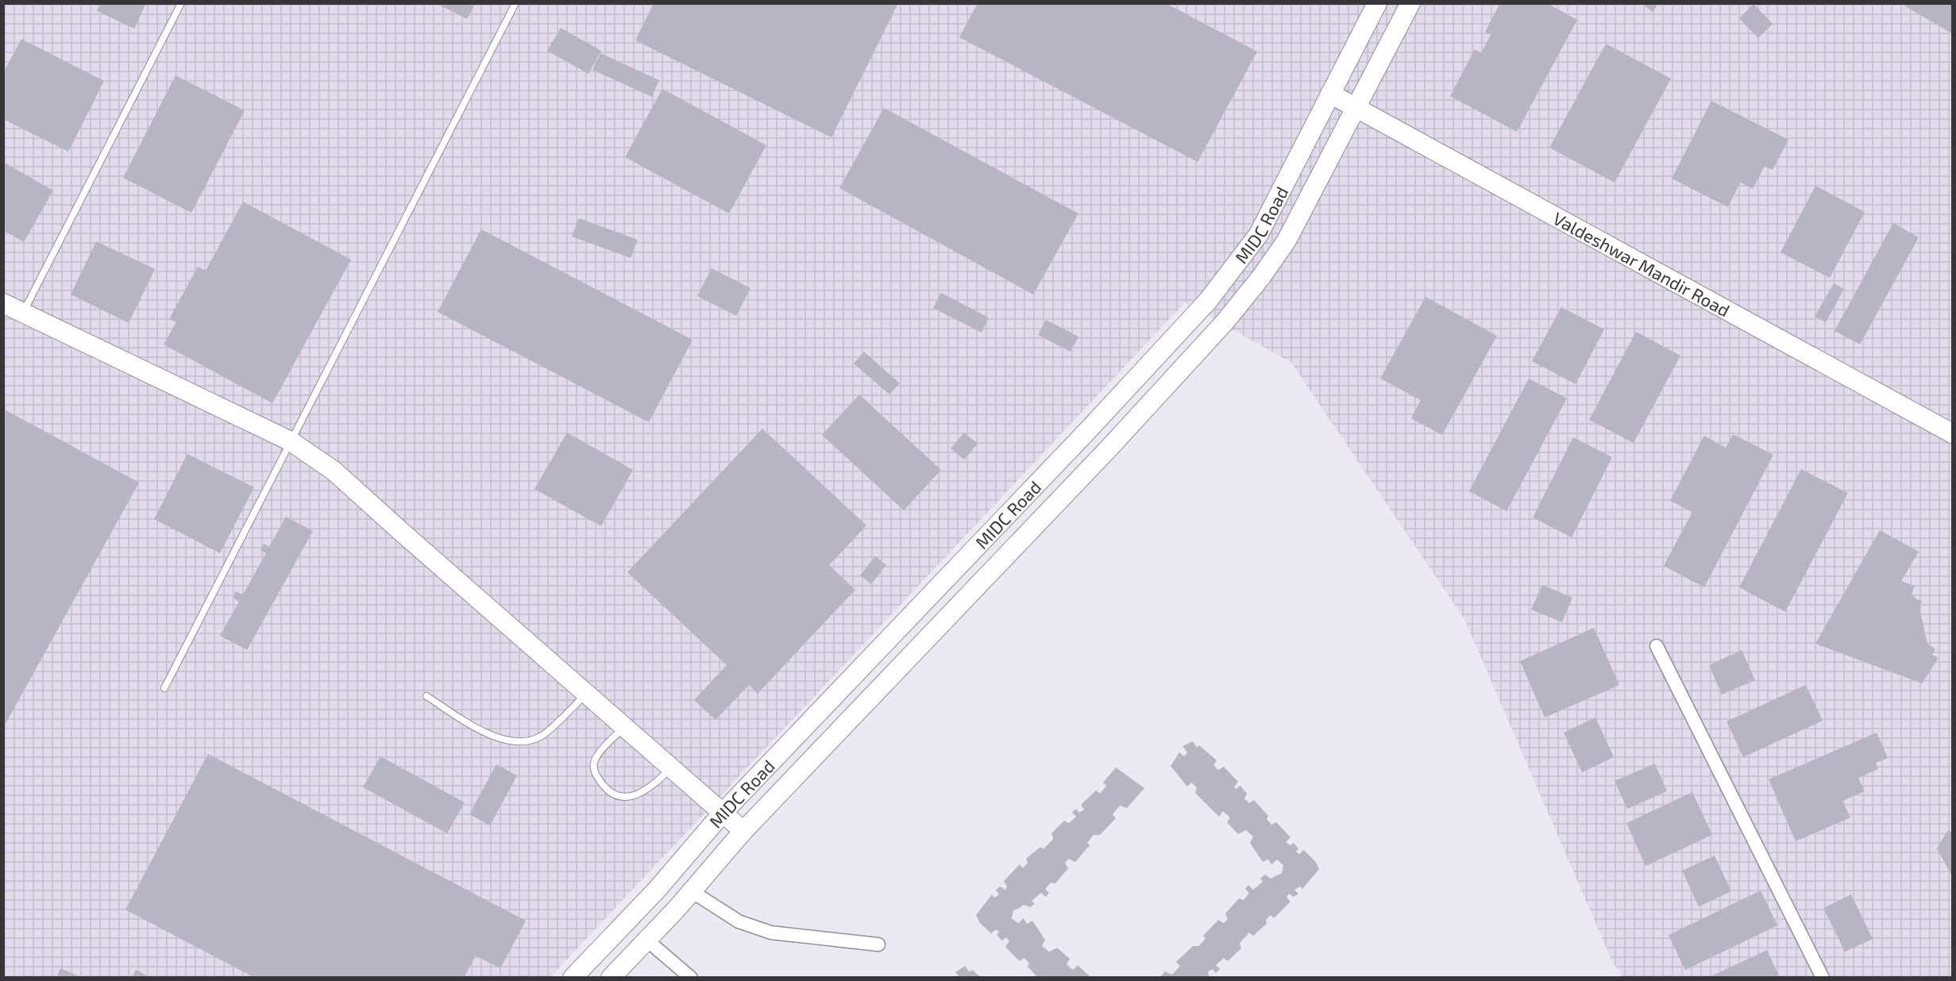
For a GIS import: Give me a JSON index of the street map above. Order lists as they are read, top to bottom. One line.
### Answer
{"streets":{"main road":["MIDC Road","Valdeshwar Mandir Road"]},"crossings":[["MIDC Road","Valdeshwar Mandir Road"]]}
